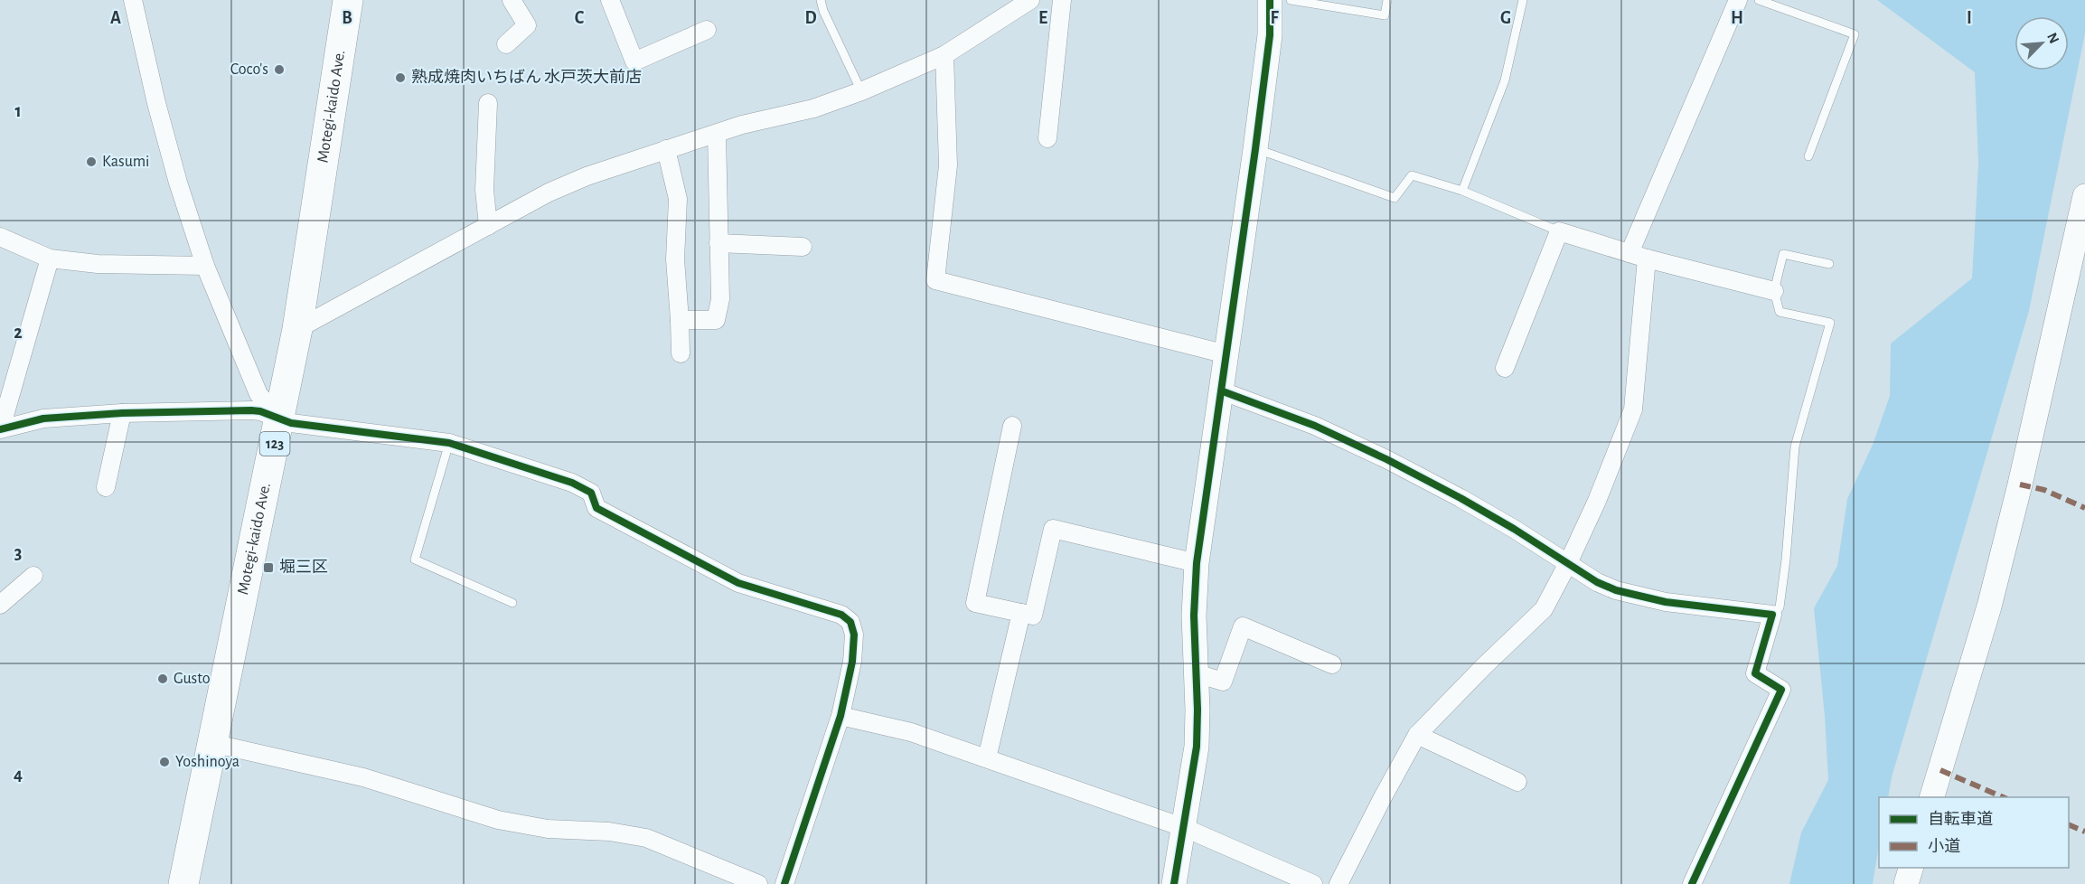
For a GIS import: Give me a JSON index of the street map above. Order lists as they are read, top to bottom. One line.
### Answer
{"streets":{"highway":["Motegi-kaido Ave.","123"]},"places":{"other":["Coco's","熟成焼肉いちばん 水戸茨大前店","Kasumi","Gusto","Yoshinoya"],"transit":["堀三区"]},"legend":["自転車道","小道"],"north":"top right","grid":{"columns":["A","B","C","D","E","F","G","H","I"],"rows":["1","2","3","4"]}}
